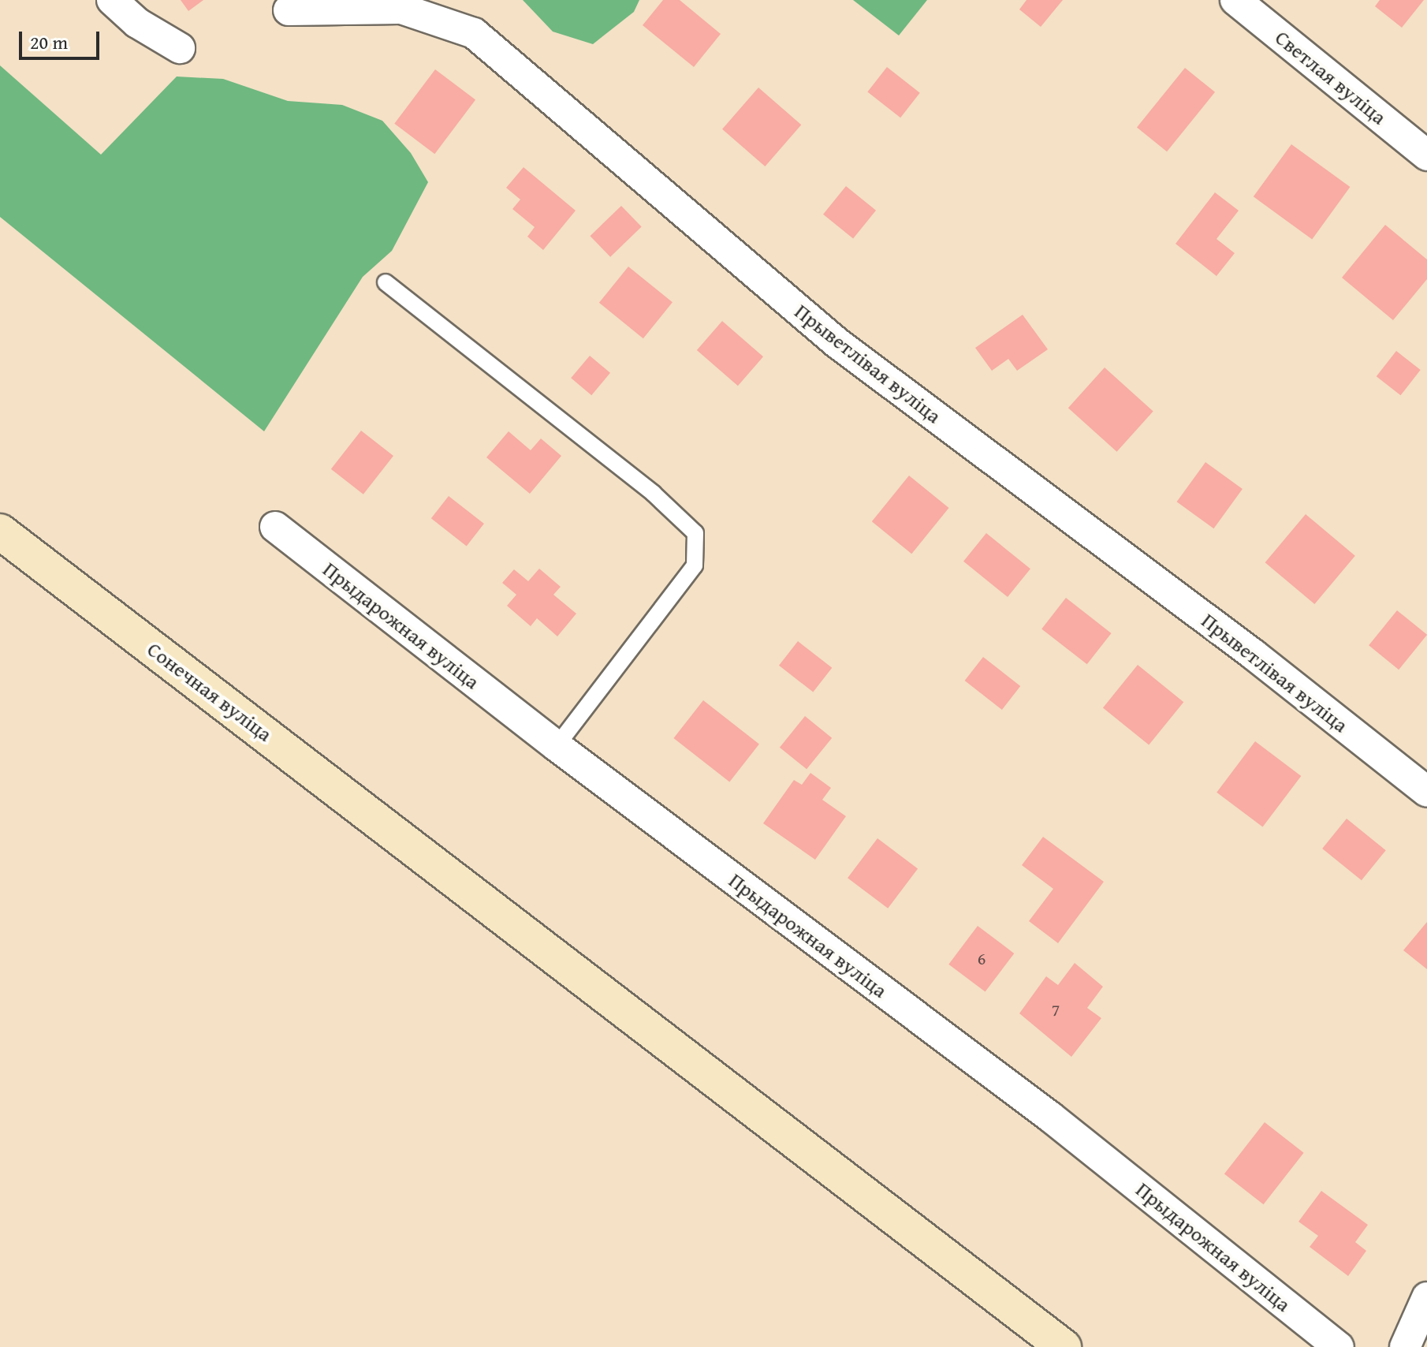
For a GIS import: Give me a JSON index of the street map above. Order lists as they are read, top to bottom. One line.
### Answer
{"streets":{"street":["Светлая вуліца","Прыветлівая вуліца","Прыдарожная вуліца","Сонечная вуліца"]},"house_numbers":["6","7"],"scale_bar":"20 m"}
